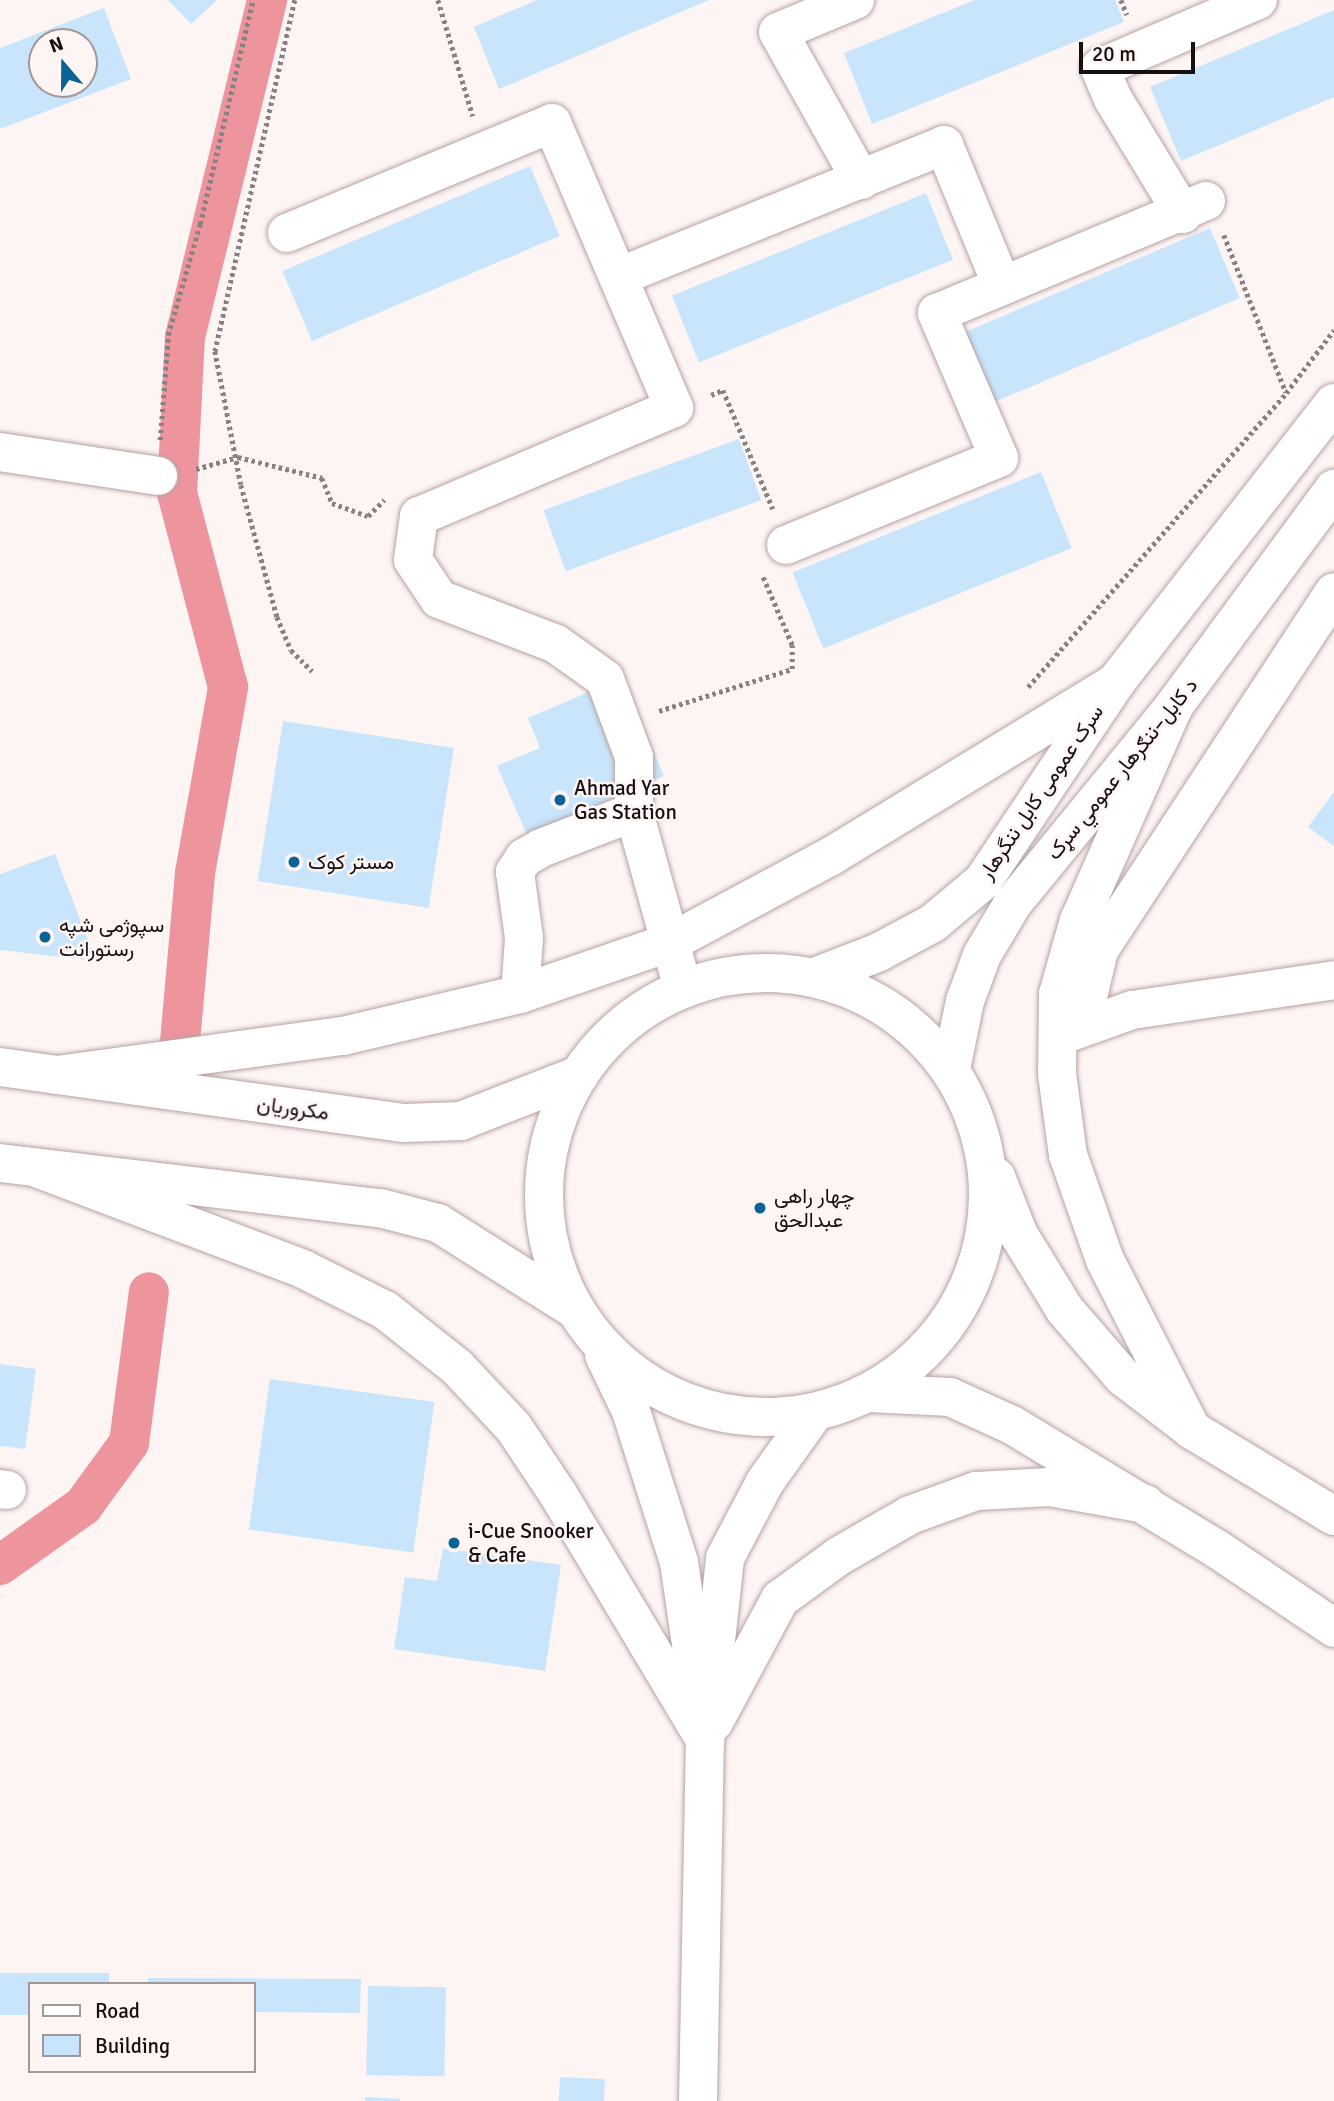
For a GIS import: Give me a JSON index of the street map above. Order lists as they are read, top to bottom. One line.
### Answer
{"streets":{"main road":["د کابل–ننګرهار عمومي سړک","سرک عمومی کابل ننگرهار","مکروریان"]},"places":["Ahmad Yar Gas Station","مستر کوک","سپوژمی شپه رستورانت","چهار راهی عبدالحق","i-Cue Snooker & Cafe"],"legend":["Road","Building"],"scale_bar":"20 m","north":"top"}
